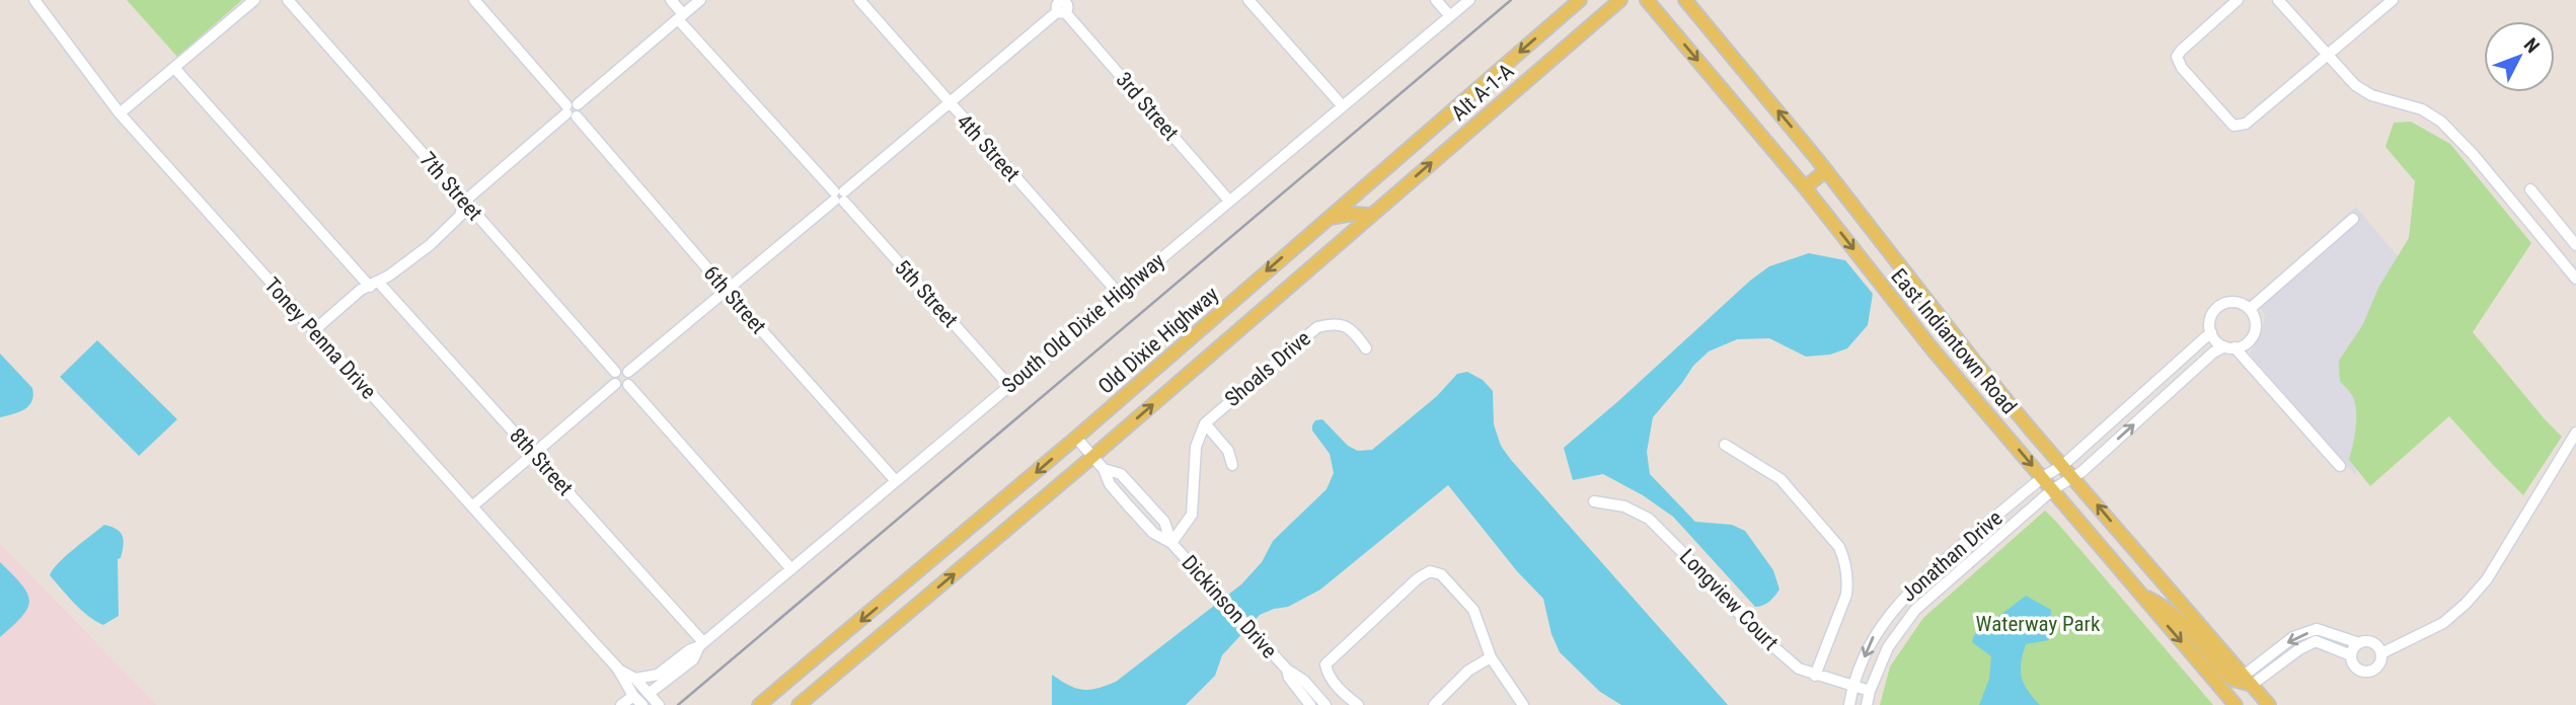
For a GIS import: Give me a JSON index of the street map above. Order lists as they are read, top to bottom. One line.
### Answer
{"streets":{"main road":["Alt A-1-A","Old Dixie Highway","East Indiantown Road"],"street":["3rd Street","4th Street","7th Street","5th Street","6th Street","South Old Dixie Highway","Toney Penna Drive","Shoals Drive","8th Street","Jonathan Drive","Longview Court","Dickinson Drive"]},"crossings":[["3rd Street","South Old Dixie Highway"],["4th Street","South Old Dixie Highway"],["5th Street","South Old Dixie Highway"],["6th Street","South Old Dixie Highway"],["South Old Dixie Highway","Toney Penna Drive"],["South Old Dixie Highway","8th Street"],["Old Dixie Highway","Dickinson Drive"],["East Indiantown Road","Jonathan Drive"],["Shoals Drive","Dickinson Drive"],["Jonathan Drive","Longview Court"]],"one_way":["Alt A-1-A"],"parks":["Waterway Park"],"north":"top right"}
